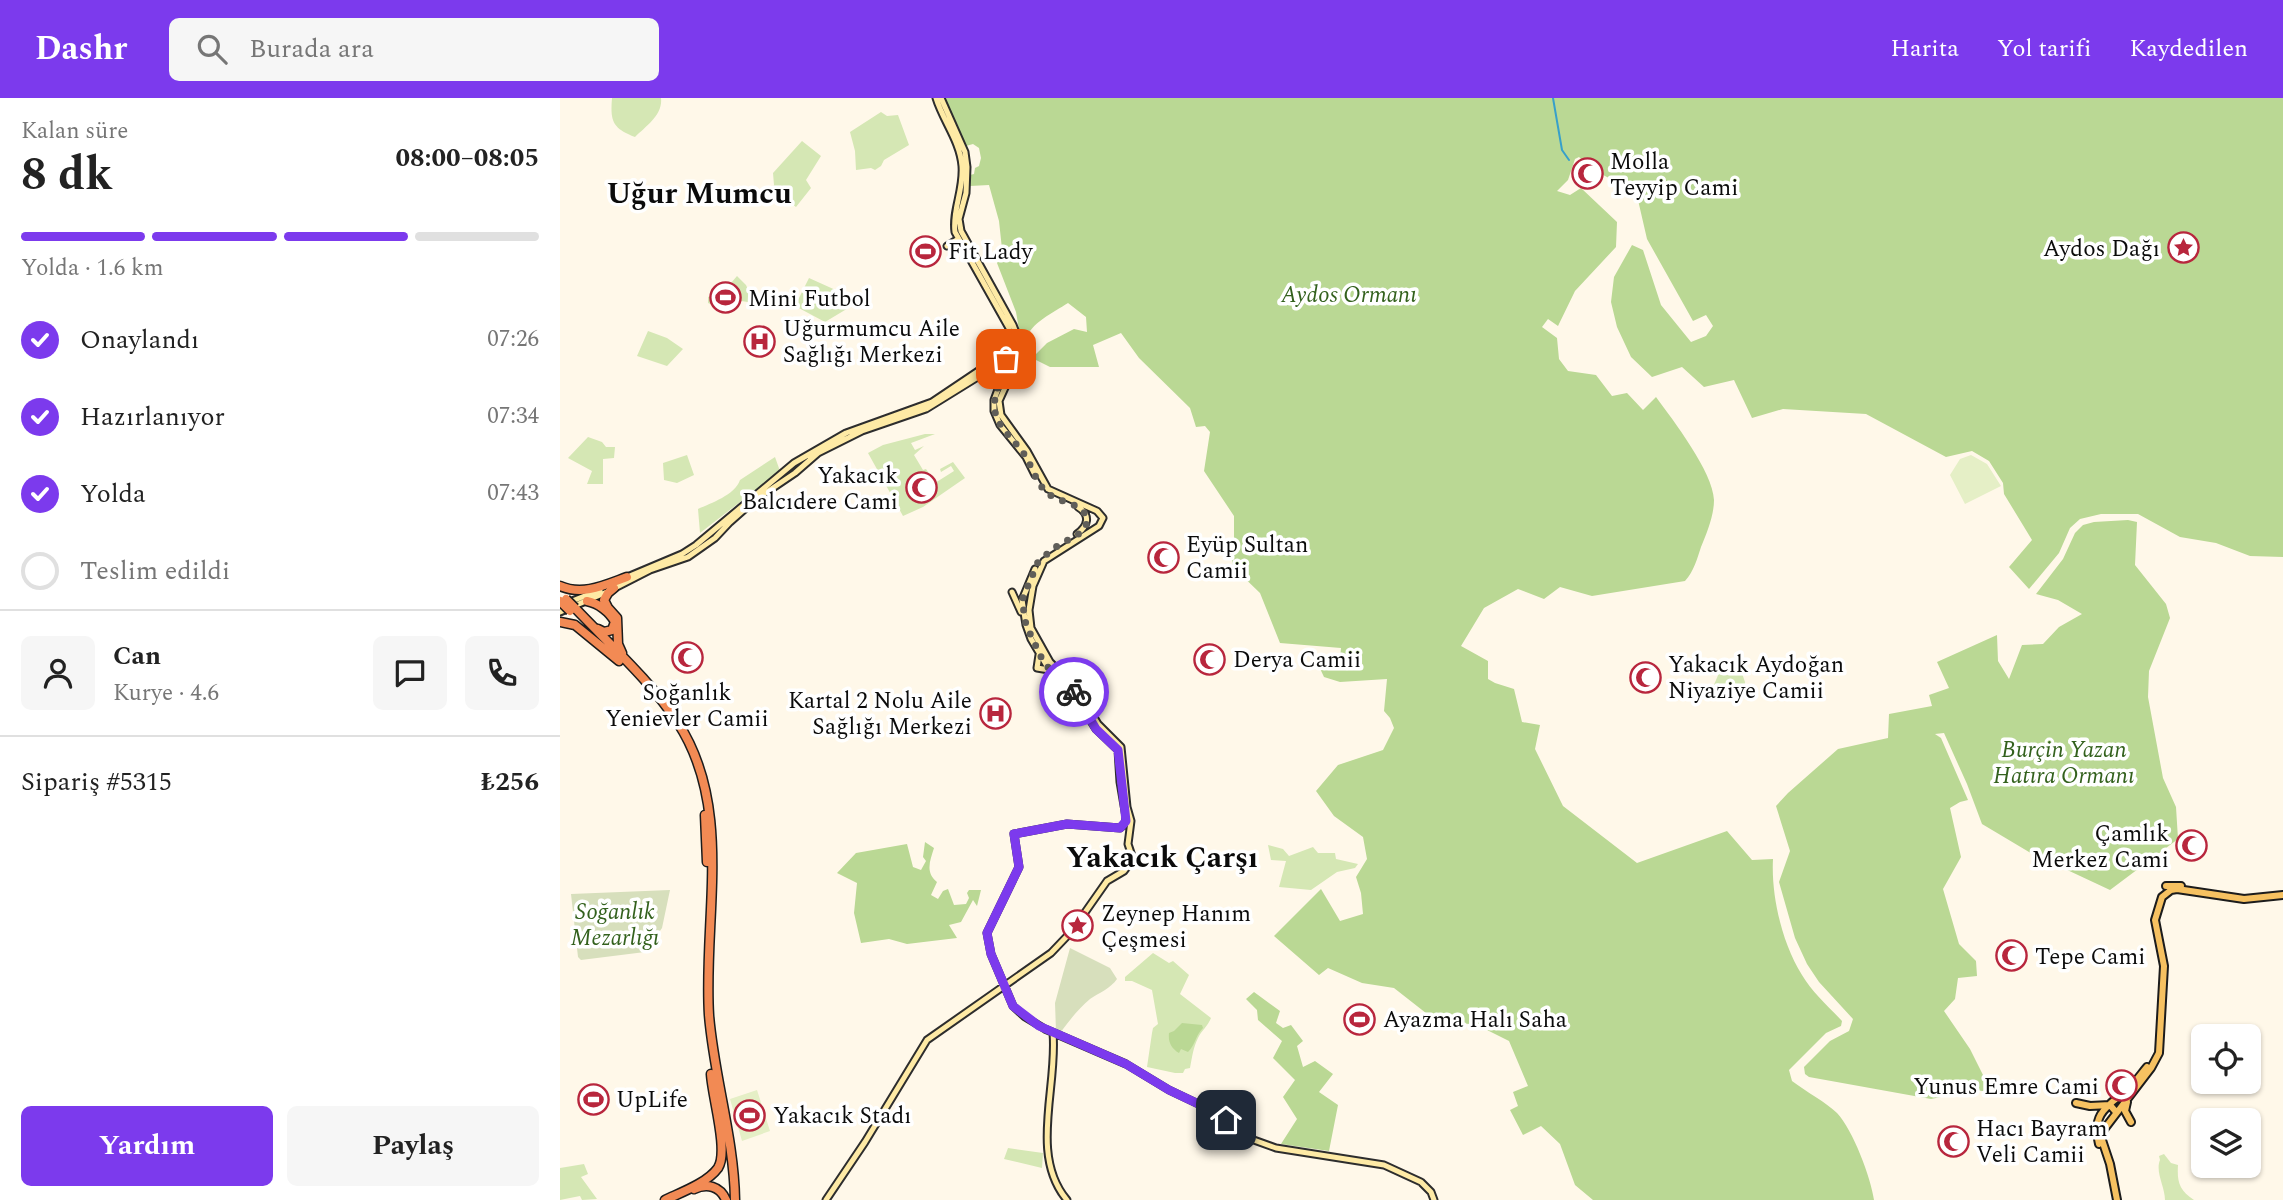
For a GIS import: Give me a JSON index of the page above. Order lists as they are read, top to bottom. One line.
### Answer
{"districts":["Uğur Mumcu","Yakacık Çarşı"],"parks":["Aydos Ormanı","Burçin Yazan Hatıra Ormanı","Soğanlık Mezarlığı"],"places":{"mosque":["Molla Teyyip Cami","Yakacık Balcıdere Cami","Eyüp Sultan Camii","Soğanlık Yenievler Camii","Derya Camii","Yakacık Aydoğan Niyaziye Camii","Çamlık Merkez Cami","Tepe Cami","Yunus Emre Cami","Hacı Bayram Veli Camii"],"place":["Aydos Dağı","Zeynep Hanım Çeşmesi"],"sports":["Fit Lady","Mini Futbol","Ayazma Halı Saha","UpLife","Yakacık Stadı"],"hospital":["Uğurmumcu Aile Sağlığı Merkezi","Kartal 2 Nolu Aile Sağlığı Merkezi"]},"page":{"header":"Dashr","search":"Burada ara","nav":["Harita","Yol tarifi","Kaydedilen"],"heading":["8 dk","Kalan süre","08:00–08:05"],"panel":["Can","Kurye · 4.6","Sipariş #5315","₺256"],"bar":"Yolda · 1.6 km","list":[["Onaylandı","07:26"],["Hazırlanıyor","07:34"],["Yolda","07:43"],"Teslim edildi"],"buttons":["Yardım","Paylaş"]}}
